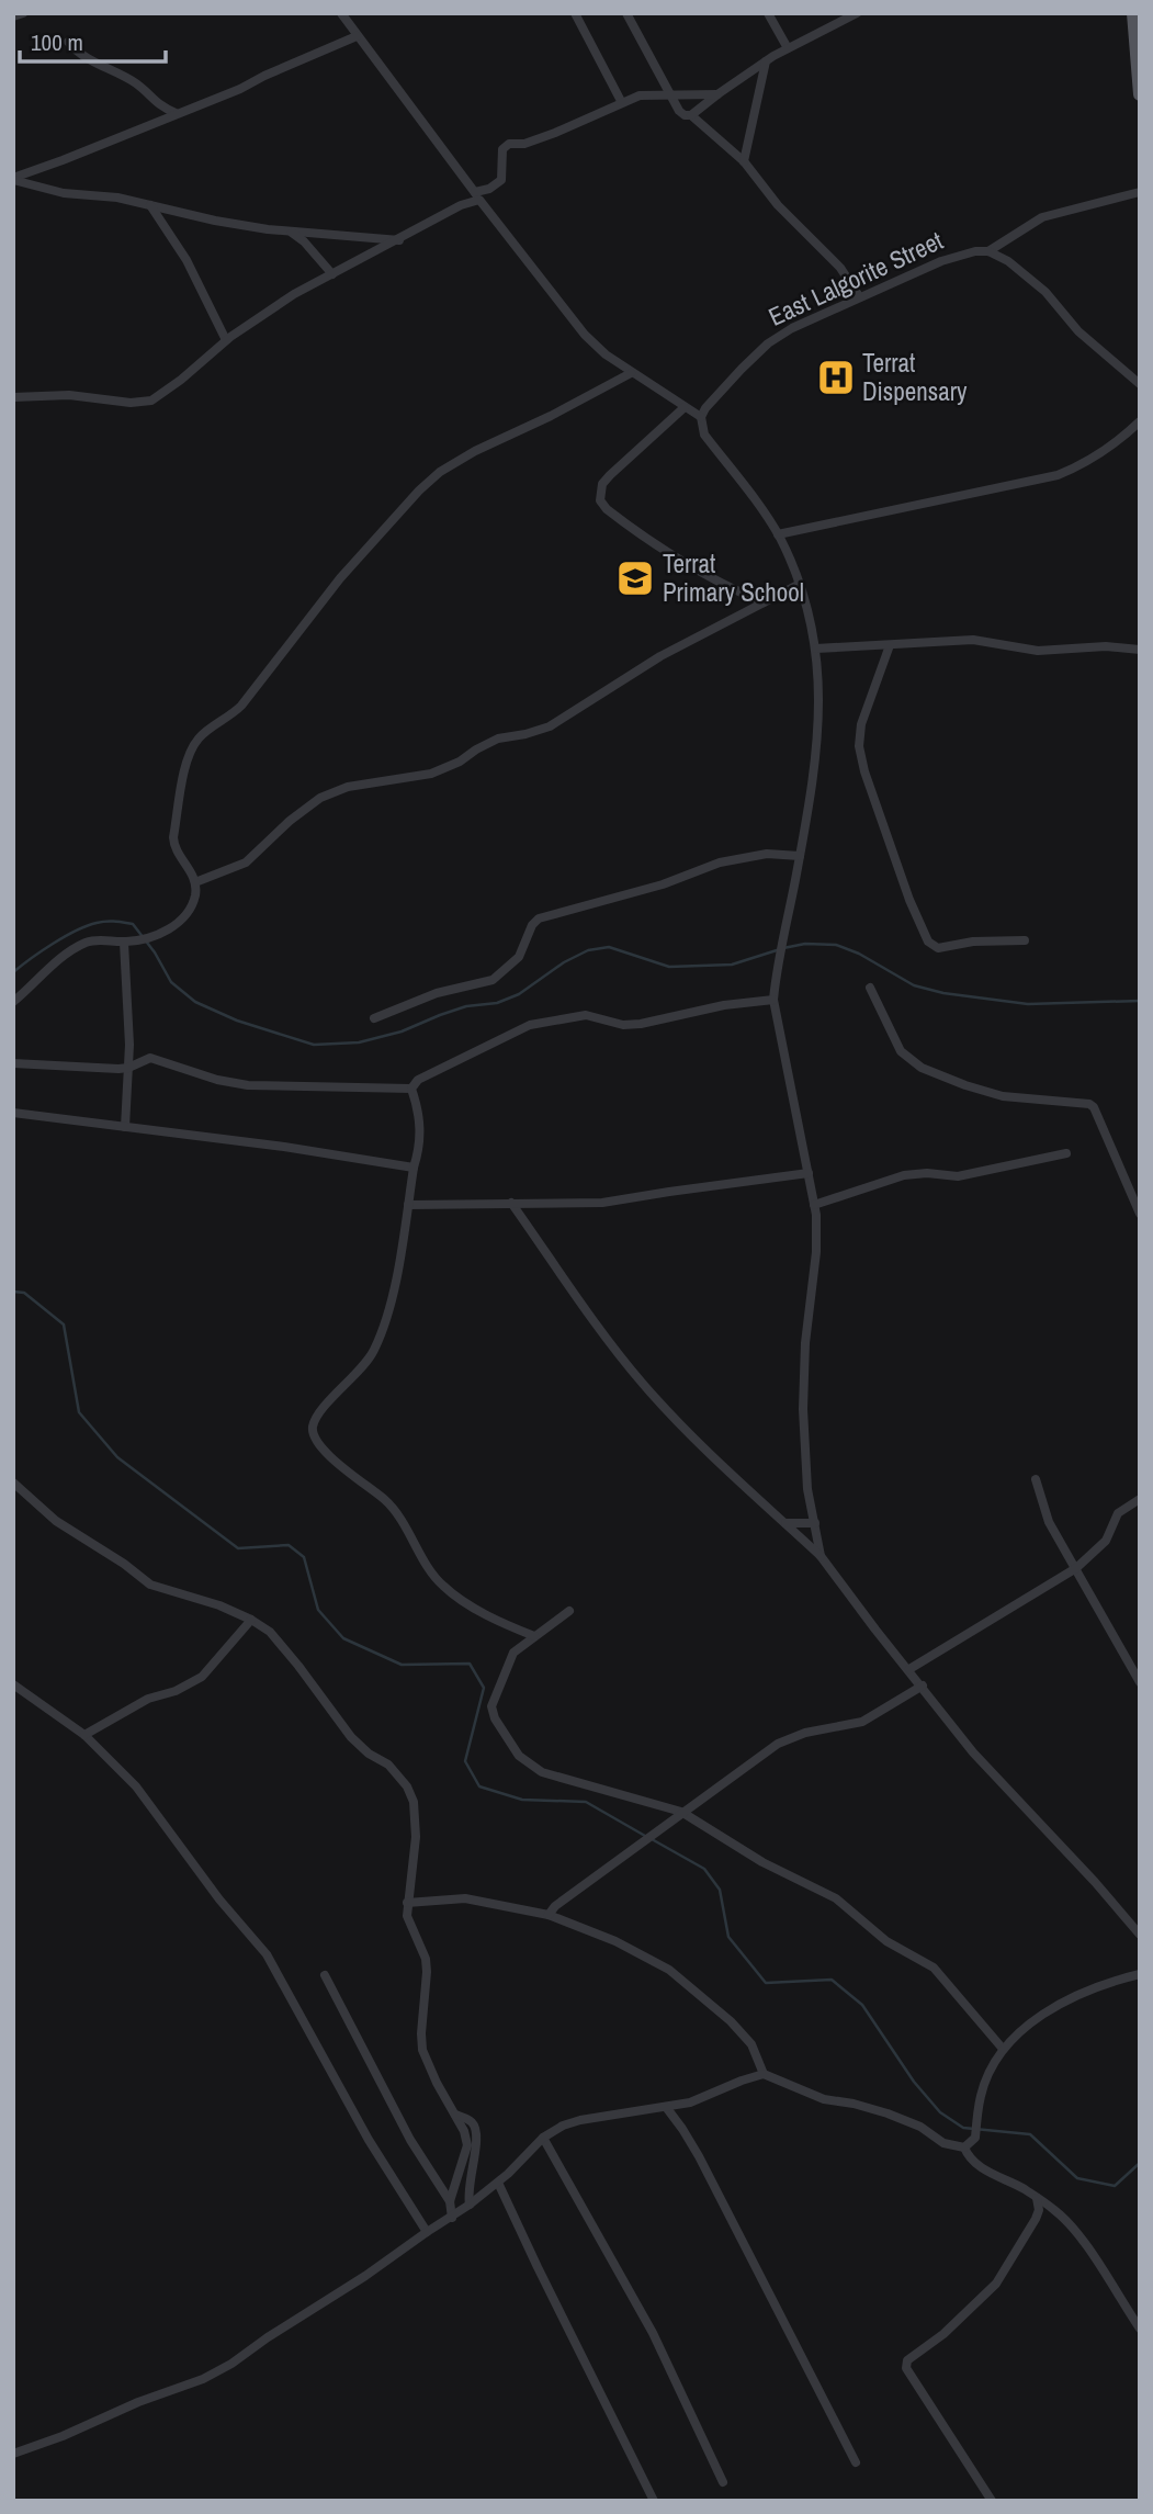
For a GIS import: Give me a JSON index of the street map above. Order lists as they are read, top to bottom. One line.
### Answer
{"streets":{"street":["East Lalgorite Street"]},"places":{"hospital":["Terrat Dispensary"],"school or university":["Terrat Primary School"]},"scale_bar":"100 m"}
